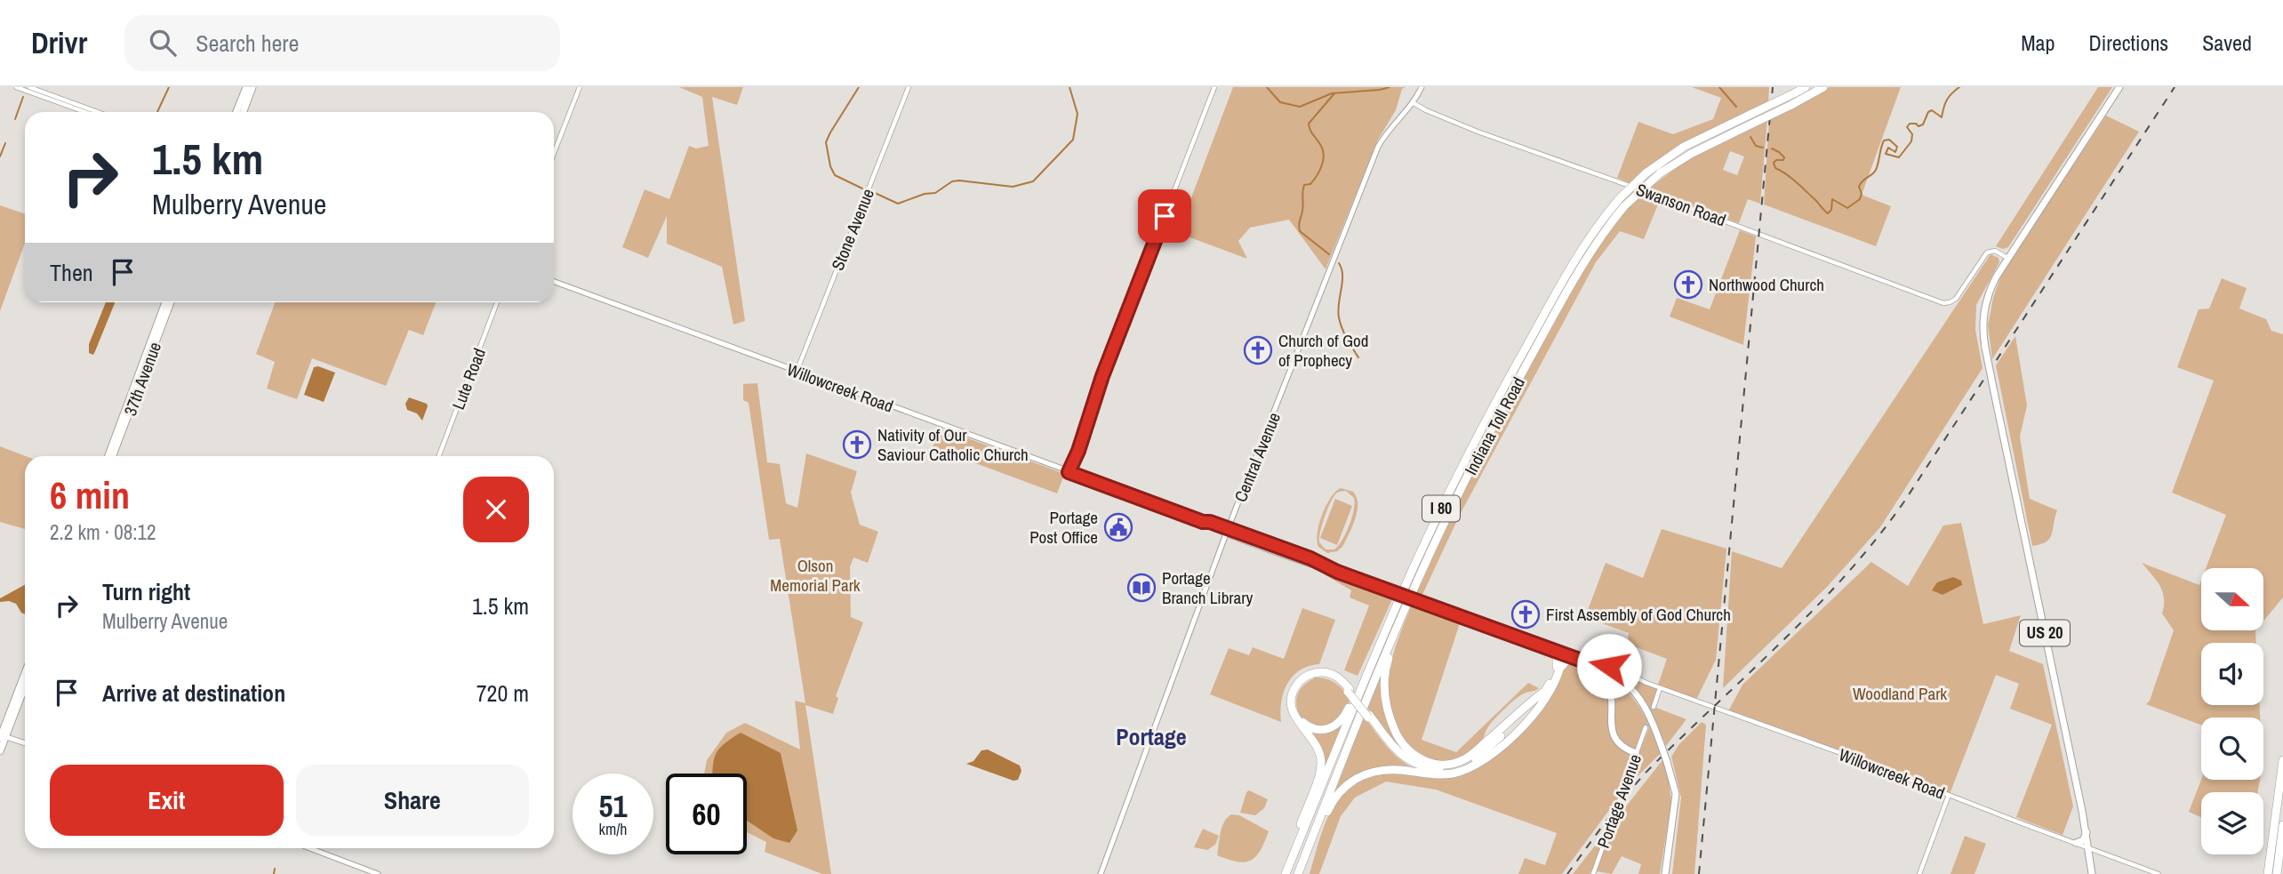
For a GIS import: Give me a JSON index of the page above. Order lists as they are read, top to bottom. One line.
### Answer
{"streets":{"highway":["Indiana Toll Road","I 80"],"main road":["37th Avenue","Willowcreek Road","Central Avenue","US 20"],"street":["Swanson Road","Stone Avenue","Lute Road","Portage Avenue"]},"crossings":[["Swanson Road","Central Avenue"],["Swanson Road","US 20"],["Stone Avenue","Willowcreek Road"],["Willowcreek Road","Central Avenue"],["Willowcreek Road","US 20"]],"districts":["Portage"],"parks":["Olson Memorial Park","Woodland Park"],"places":{"church":["Northwood Church","Church of God of Prophecy","Nativity of Our Saviour Catholic Church","First Assembly of God Church"],"public building":["Portage Post Office"],"library":["Portage Branch Library"]},"north":"right","page":{"header":"Drivr","search":"Search here","nav":["Map","Directions","Saved"],"turn":["1.5 km","Mulberry Avenue"],"then":"Then","heading":["6 min","2.2 km · 08:12"],"list":[{"name":"Turn right","note":"Mulberry Avenue","value":"1.5 km"},{"name":"Arrive at destination","value":"720 m"}],"buttons":["Exit","Share"],"speed":"51 km/h","limit":"60"}}
